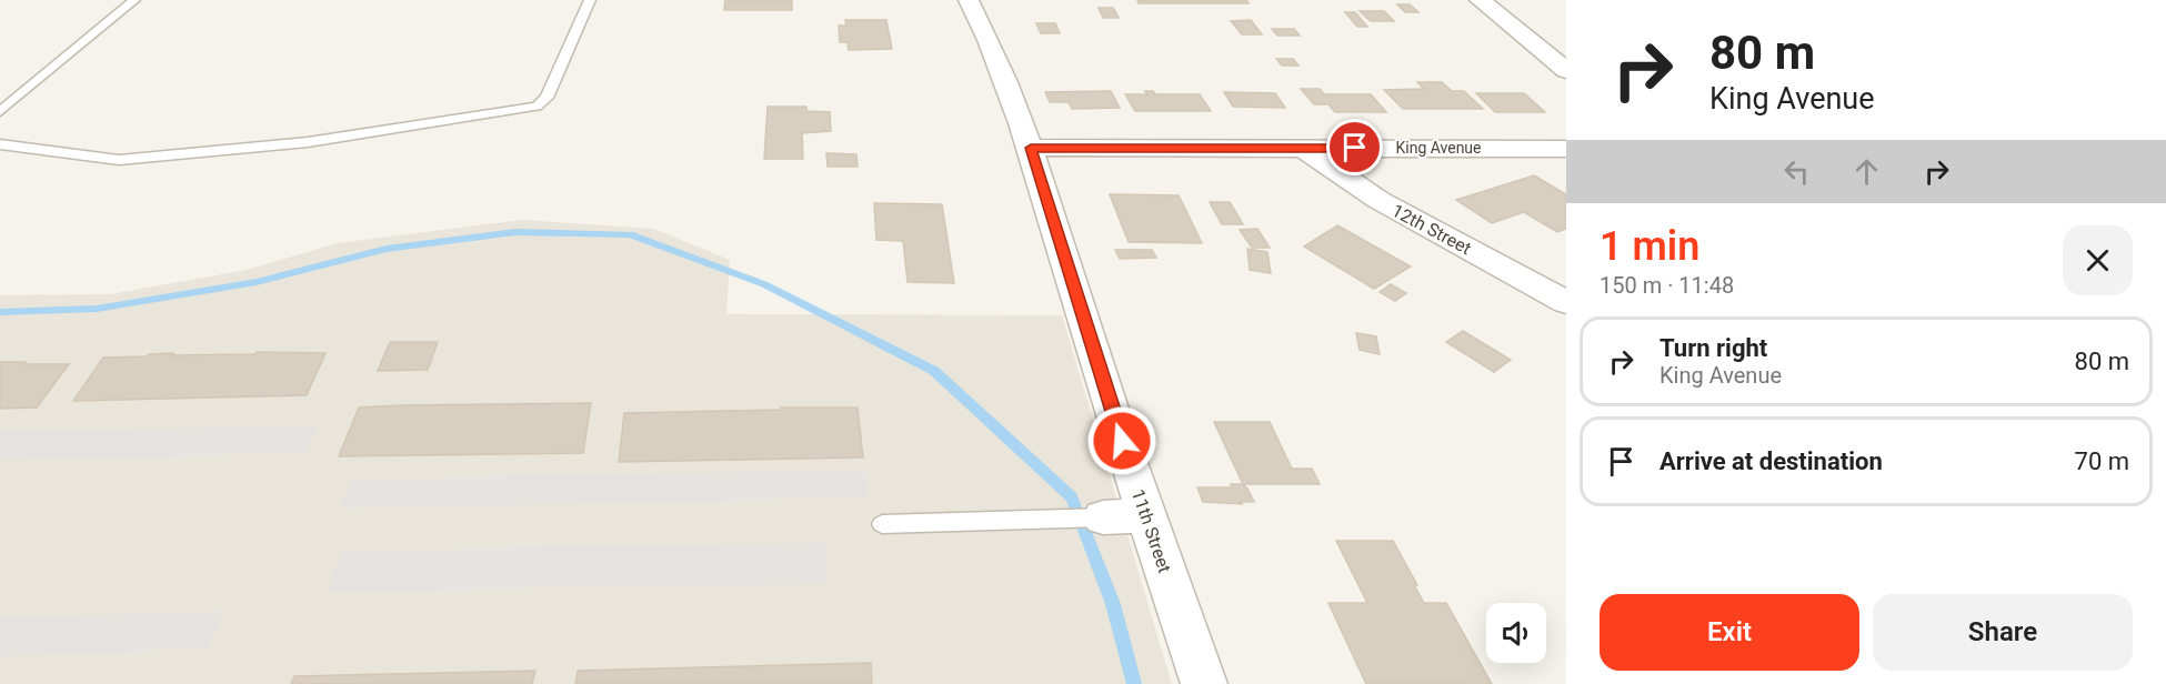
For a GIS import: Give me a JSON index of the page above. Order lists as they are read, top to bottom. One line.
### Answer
{"streets":{"street":["King Avenue","12th Street","11th Street"]},"crossings":[["King Avenue","12th Street"],["King Avenue","11th Street"]],"page":{"turn":["80 m","King Avenue"],"heading":["1 min","150 m · 11:48"],"list":[{"name":"Turn right","note":"King Avenue","value":"80 m"},{"name":"Arrive at destination","value":"70 m"}],"buttons":["Exit","Share"]}}
